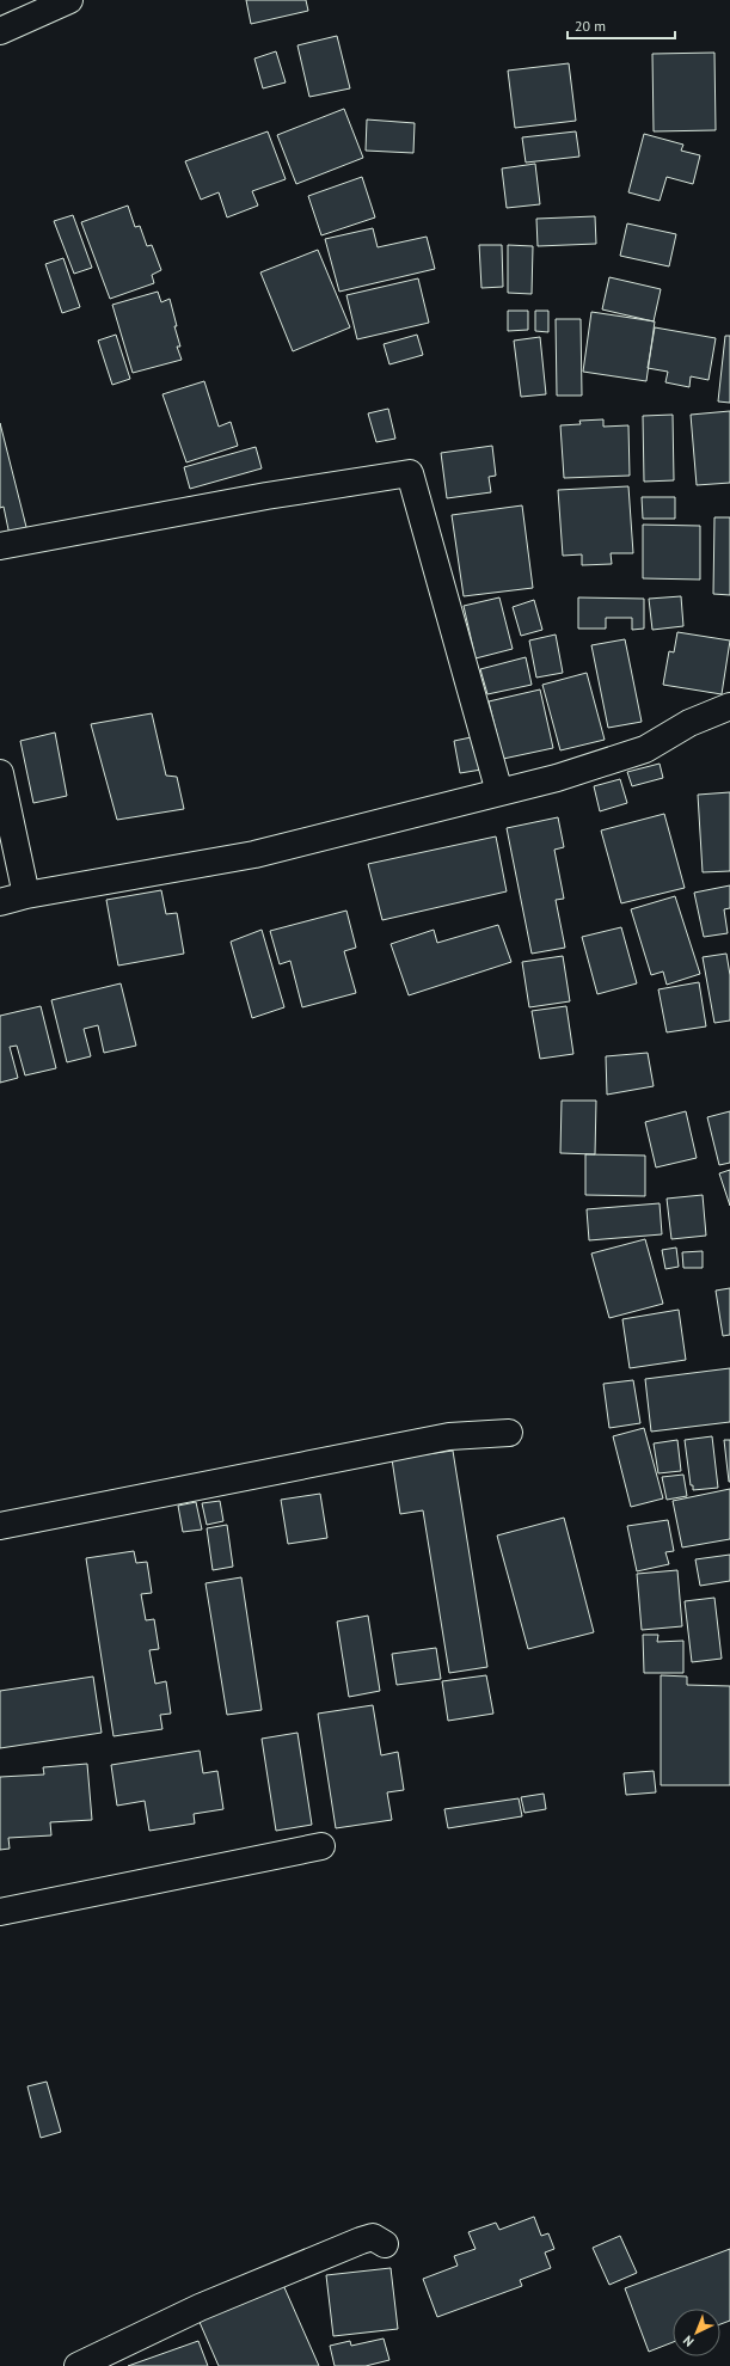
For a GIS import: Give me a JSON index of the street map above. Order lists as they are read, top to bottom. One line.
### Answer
{"scale_bar":"20 m","north":"bottom left"}
